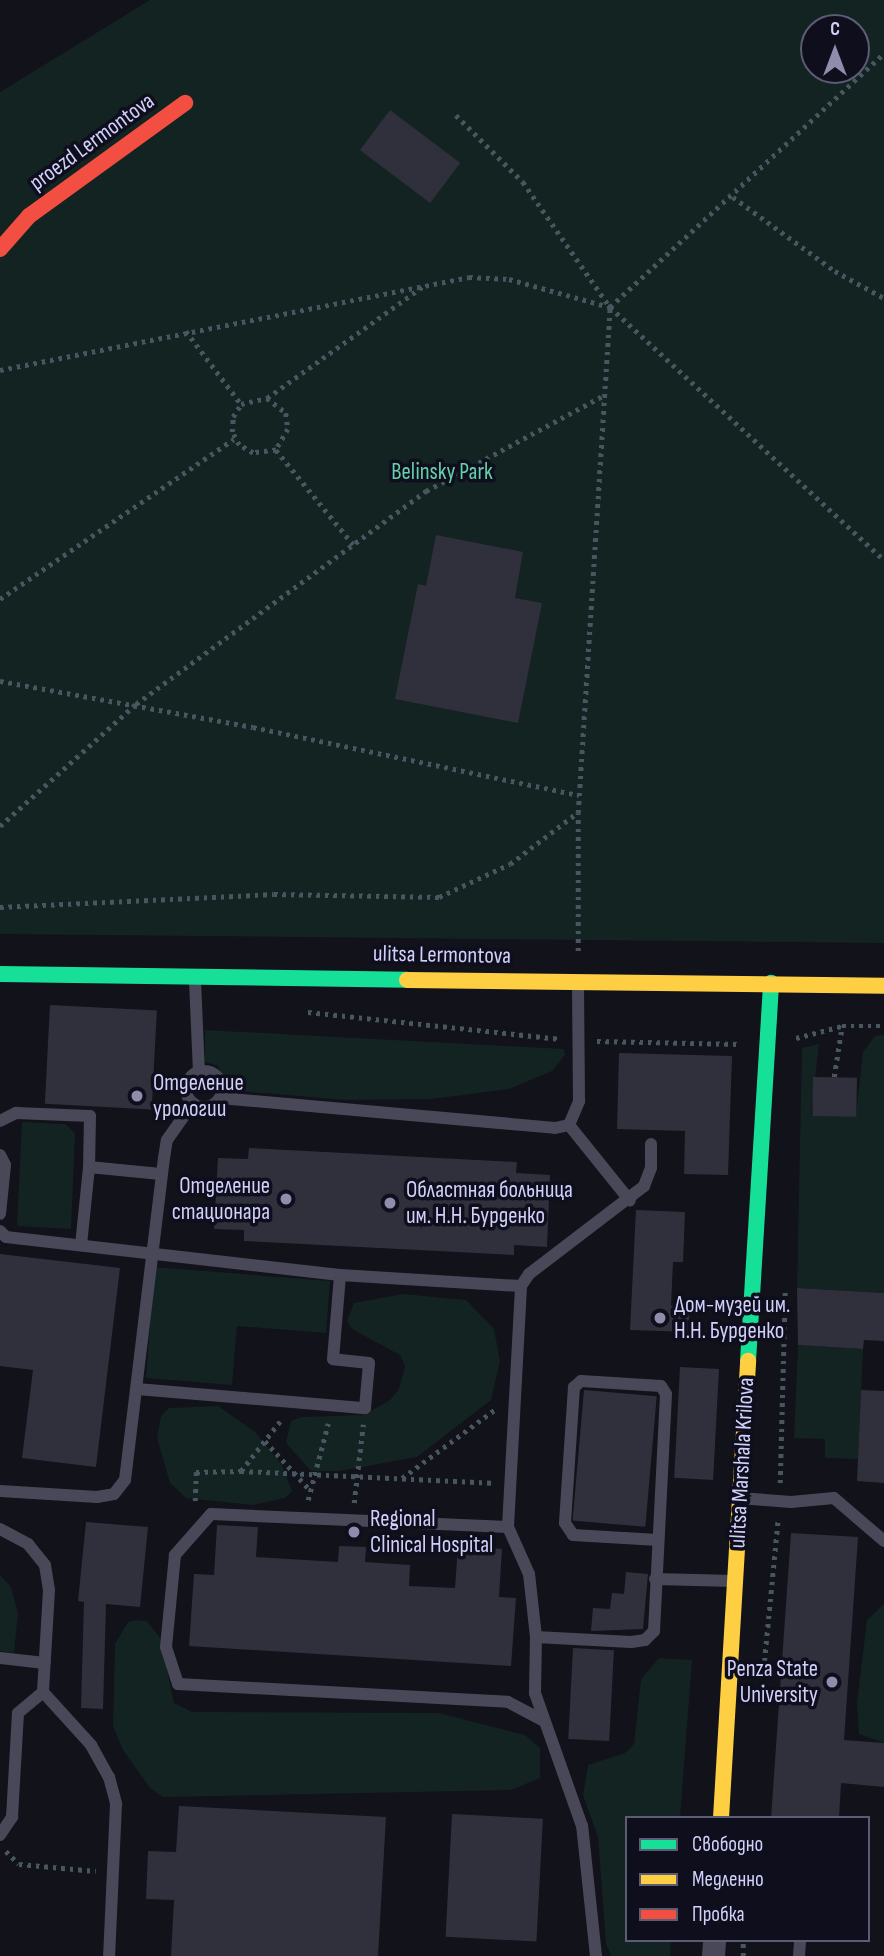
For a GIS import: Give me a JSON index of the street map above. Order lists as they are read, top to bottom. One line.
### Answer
{"streets":{"street":["proezd Lermontova","ulitsa Lermontova","ulitsa Marshala Krilova"]},"crossings":[["ulitsa Lermontova","ulitsa Marshala Krilova"]],"parks":["Belinsky Park"],"places":["Отделение урологии","Отделение стационара","Областная больница им. Н.Н. Бурденко","Дом-музей им. Н.Н. Бурденко","Regional Clinical Hospital","Penza State University"],"legend":["Свободно","Медленно","Пробка"],"north":"top"}
